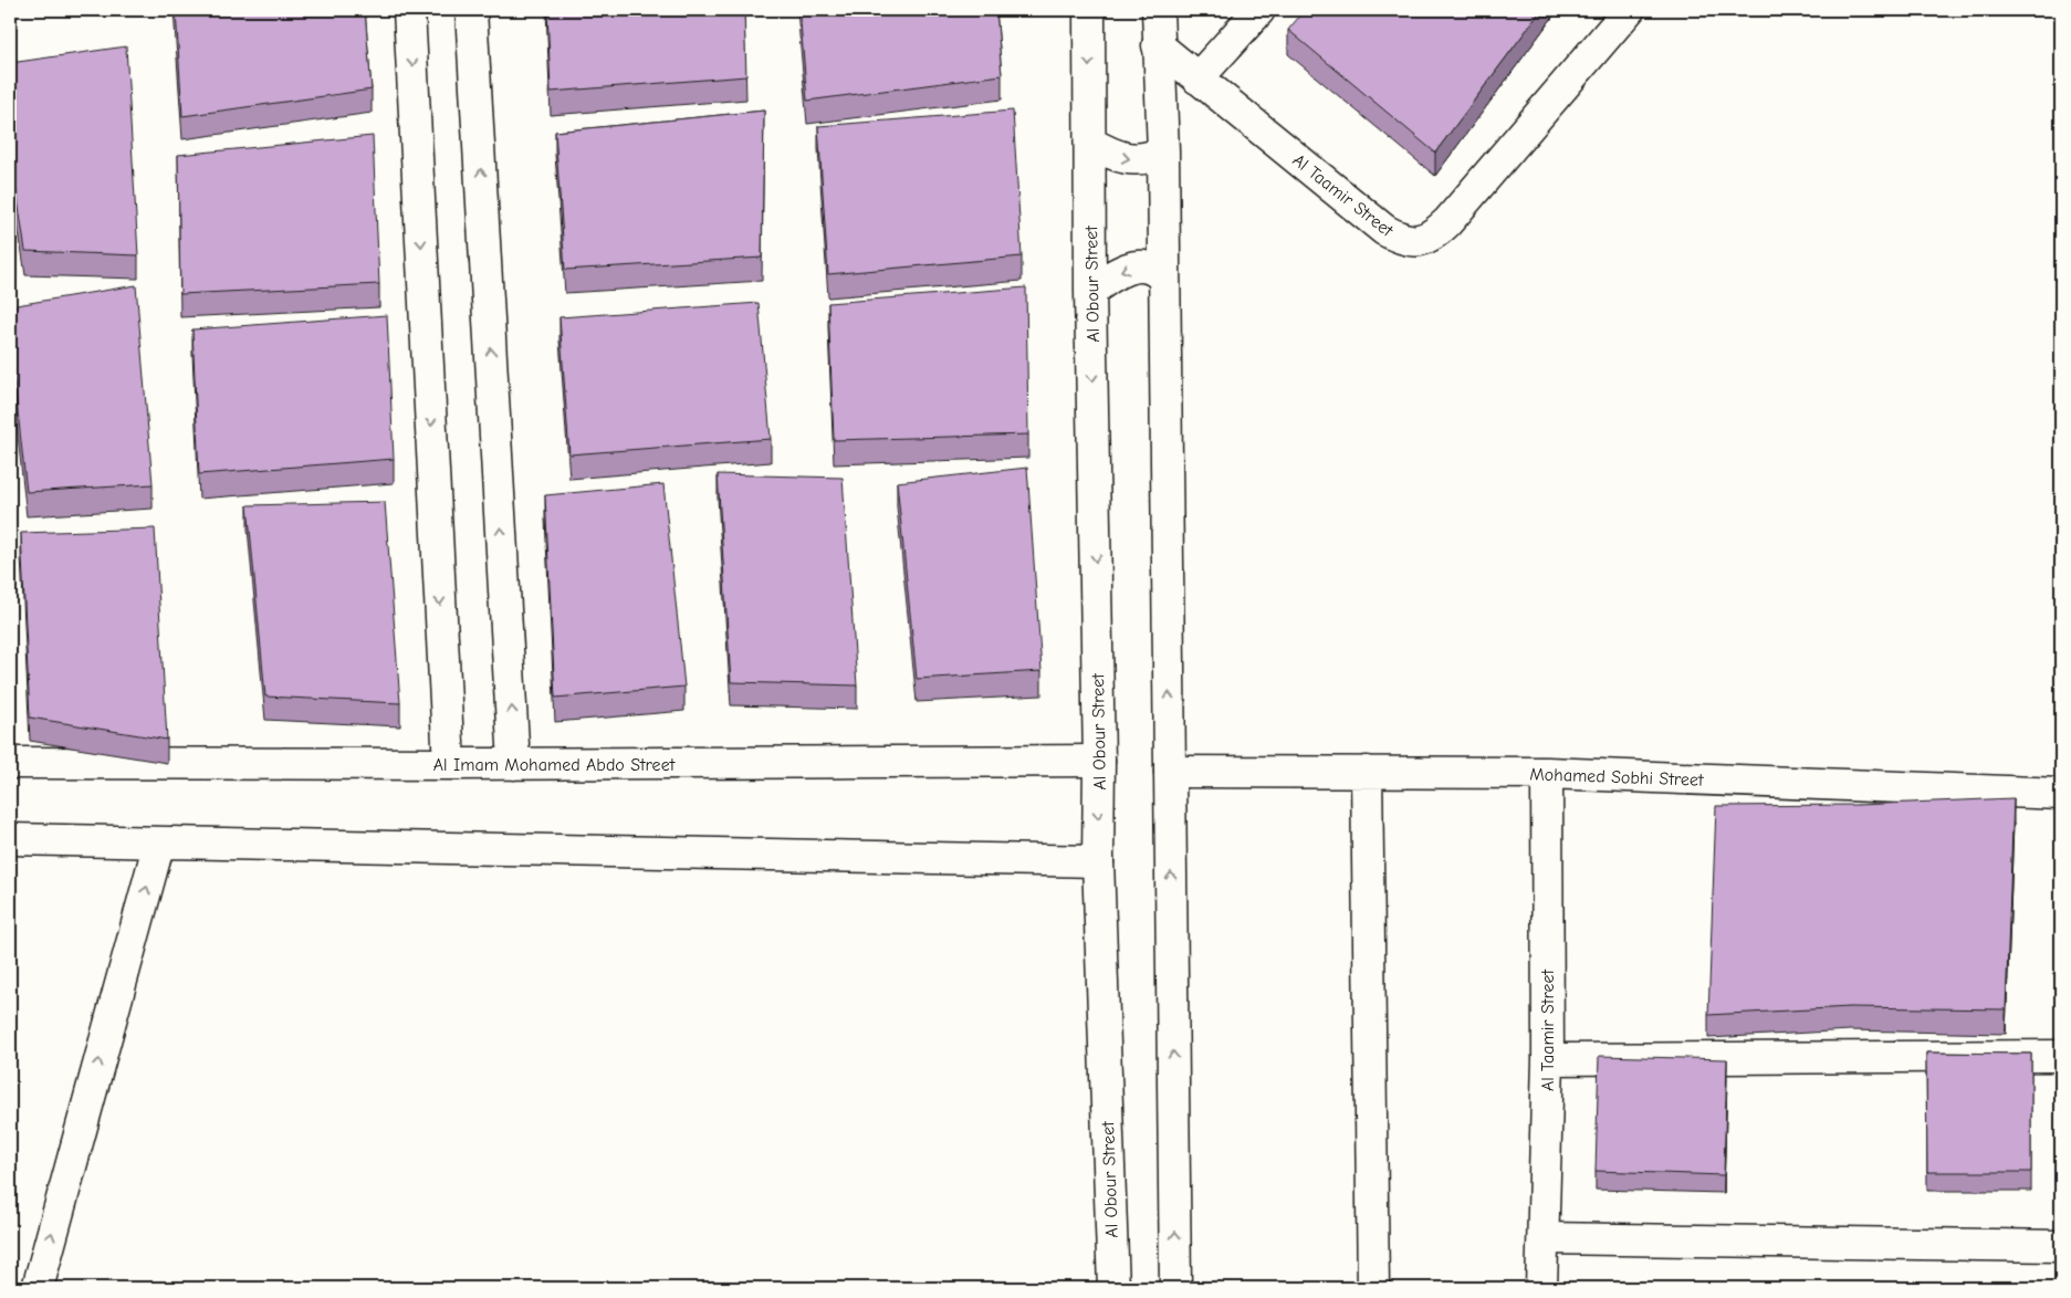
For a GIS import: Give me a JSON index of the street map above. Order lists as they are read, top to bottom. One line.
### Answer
{"streets":{"street":["Al Taamir Street","Al Obour Street","Al Imam Mohamed Abdo Street","Mohamed Sobhi Street"]},"crossings":[["Al Taamir Street","Mohamed Sobhi Street"],["Al Obour Street","Al Imam Mohamed Abdo Street"]]}
